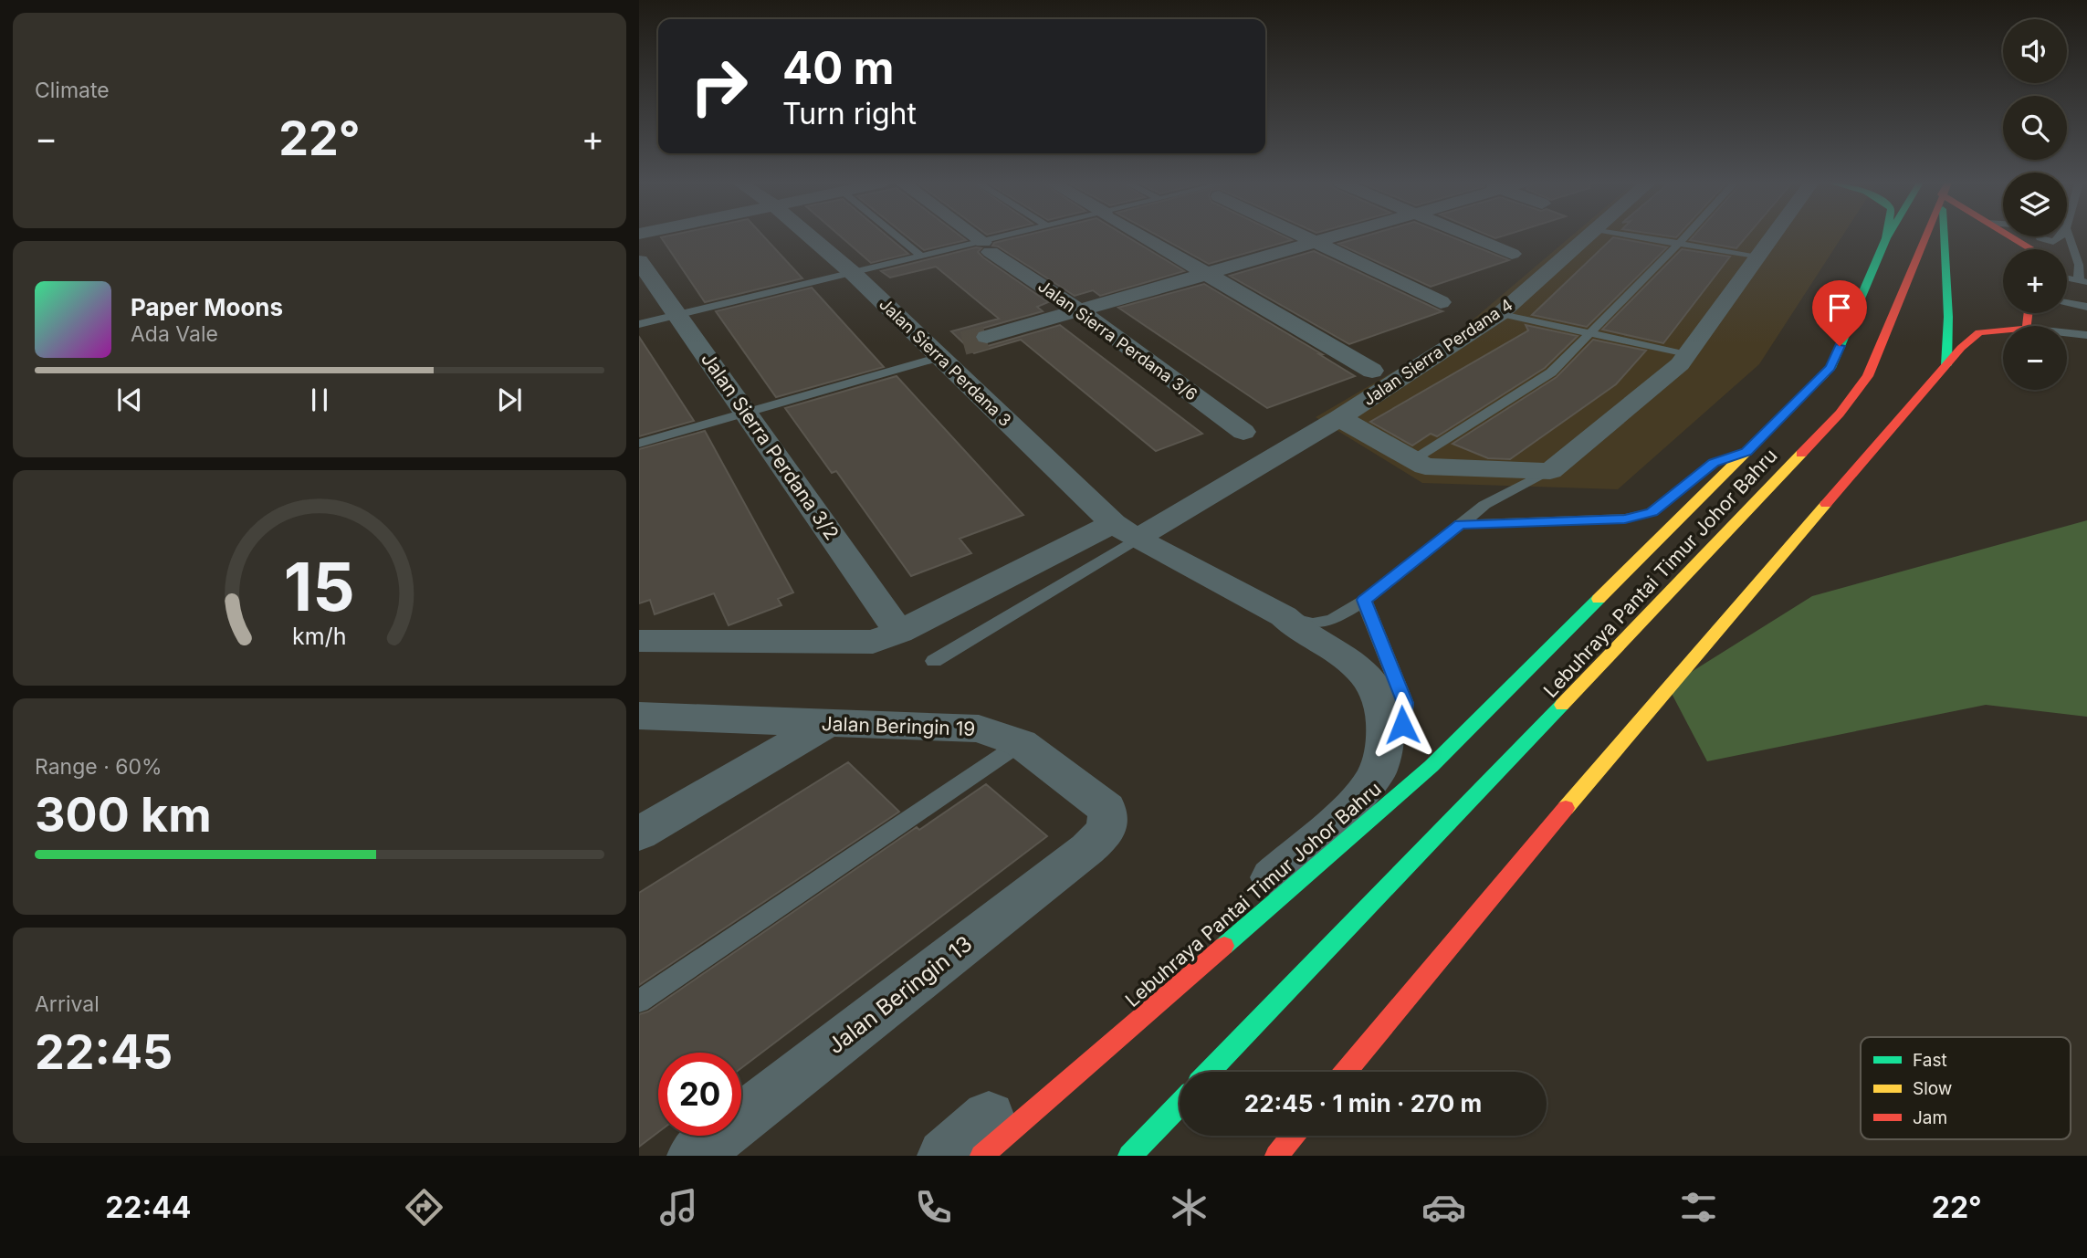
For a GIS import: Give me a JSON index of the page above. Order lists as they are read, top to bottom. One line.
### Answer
{"streets":{"highway":["Lebuhraya Pantai Timur Johor Bahru"],"street":["Jalan Sierra Perdana 3/6","Jalan Sierra Perdana 4","Jalan Sierra Perdana 3","Jalan Sierra Perdana 3/2","Jalan Beringin 19","Jalan Beringin 13"]},"crossings":[["Jalan Sierra Perdana 4","Jalan Sierra Perdana 3"],["Jalan Sierra Perdana 4","Jalan Sierra Perdana 3/2"],["Jalan Beringin 19","Jalan Beringin 13"]],"legend":["Fast","Slow","Jam"],"page":{"tile":["Climate",["Range · 60%","300 km"],["Arrival","22:45"]],"map_buttons":["+","−"],"turn":["40 m","Turn right"],"heat":["−","22°","+"],"song":["Paper Moons","Ada Vale"],"limit":"20","trip":"22:45 · 1 min · 270 m","tabs":["22:44","22°"],"gauge":["15","km/h"]}}
